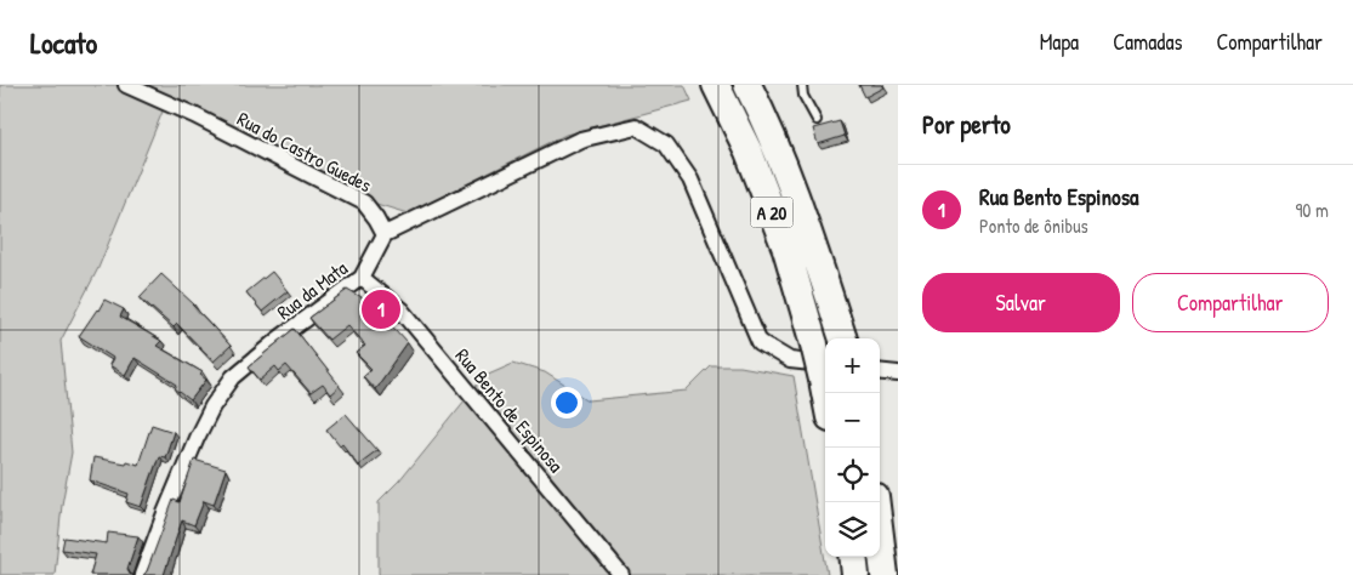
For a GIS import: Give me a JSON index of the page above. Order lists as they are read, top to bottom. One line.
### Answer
{"streets":{"highway":["A 20"],"street":["Rua do Castro Guedes","Rua da Mata","Rua Bento de Espinosa"]},"crossings":[["Rua do Castro Guedes","Rua da Mata"],["Rua da Mata","Rua Bento de Espinosa"]],"page":{"header":"Locato","nav":["Mapa","Camadas","Compartilhar"],"heading":"Por perto","list":[{"mark":"1","name":"Rua Bento Espinosa","note":"Ponto de ônibus","value":"90 m"}],"buttons":["Salvar","Compartilhar"],"pins":"1","map_buttons":["+","−"]}}
